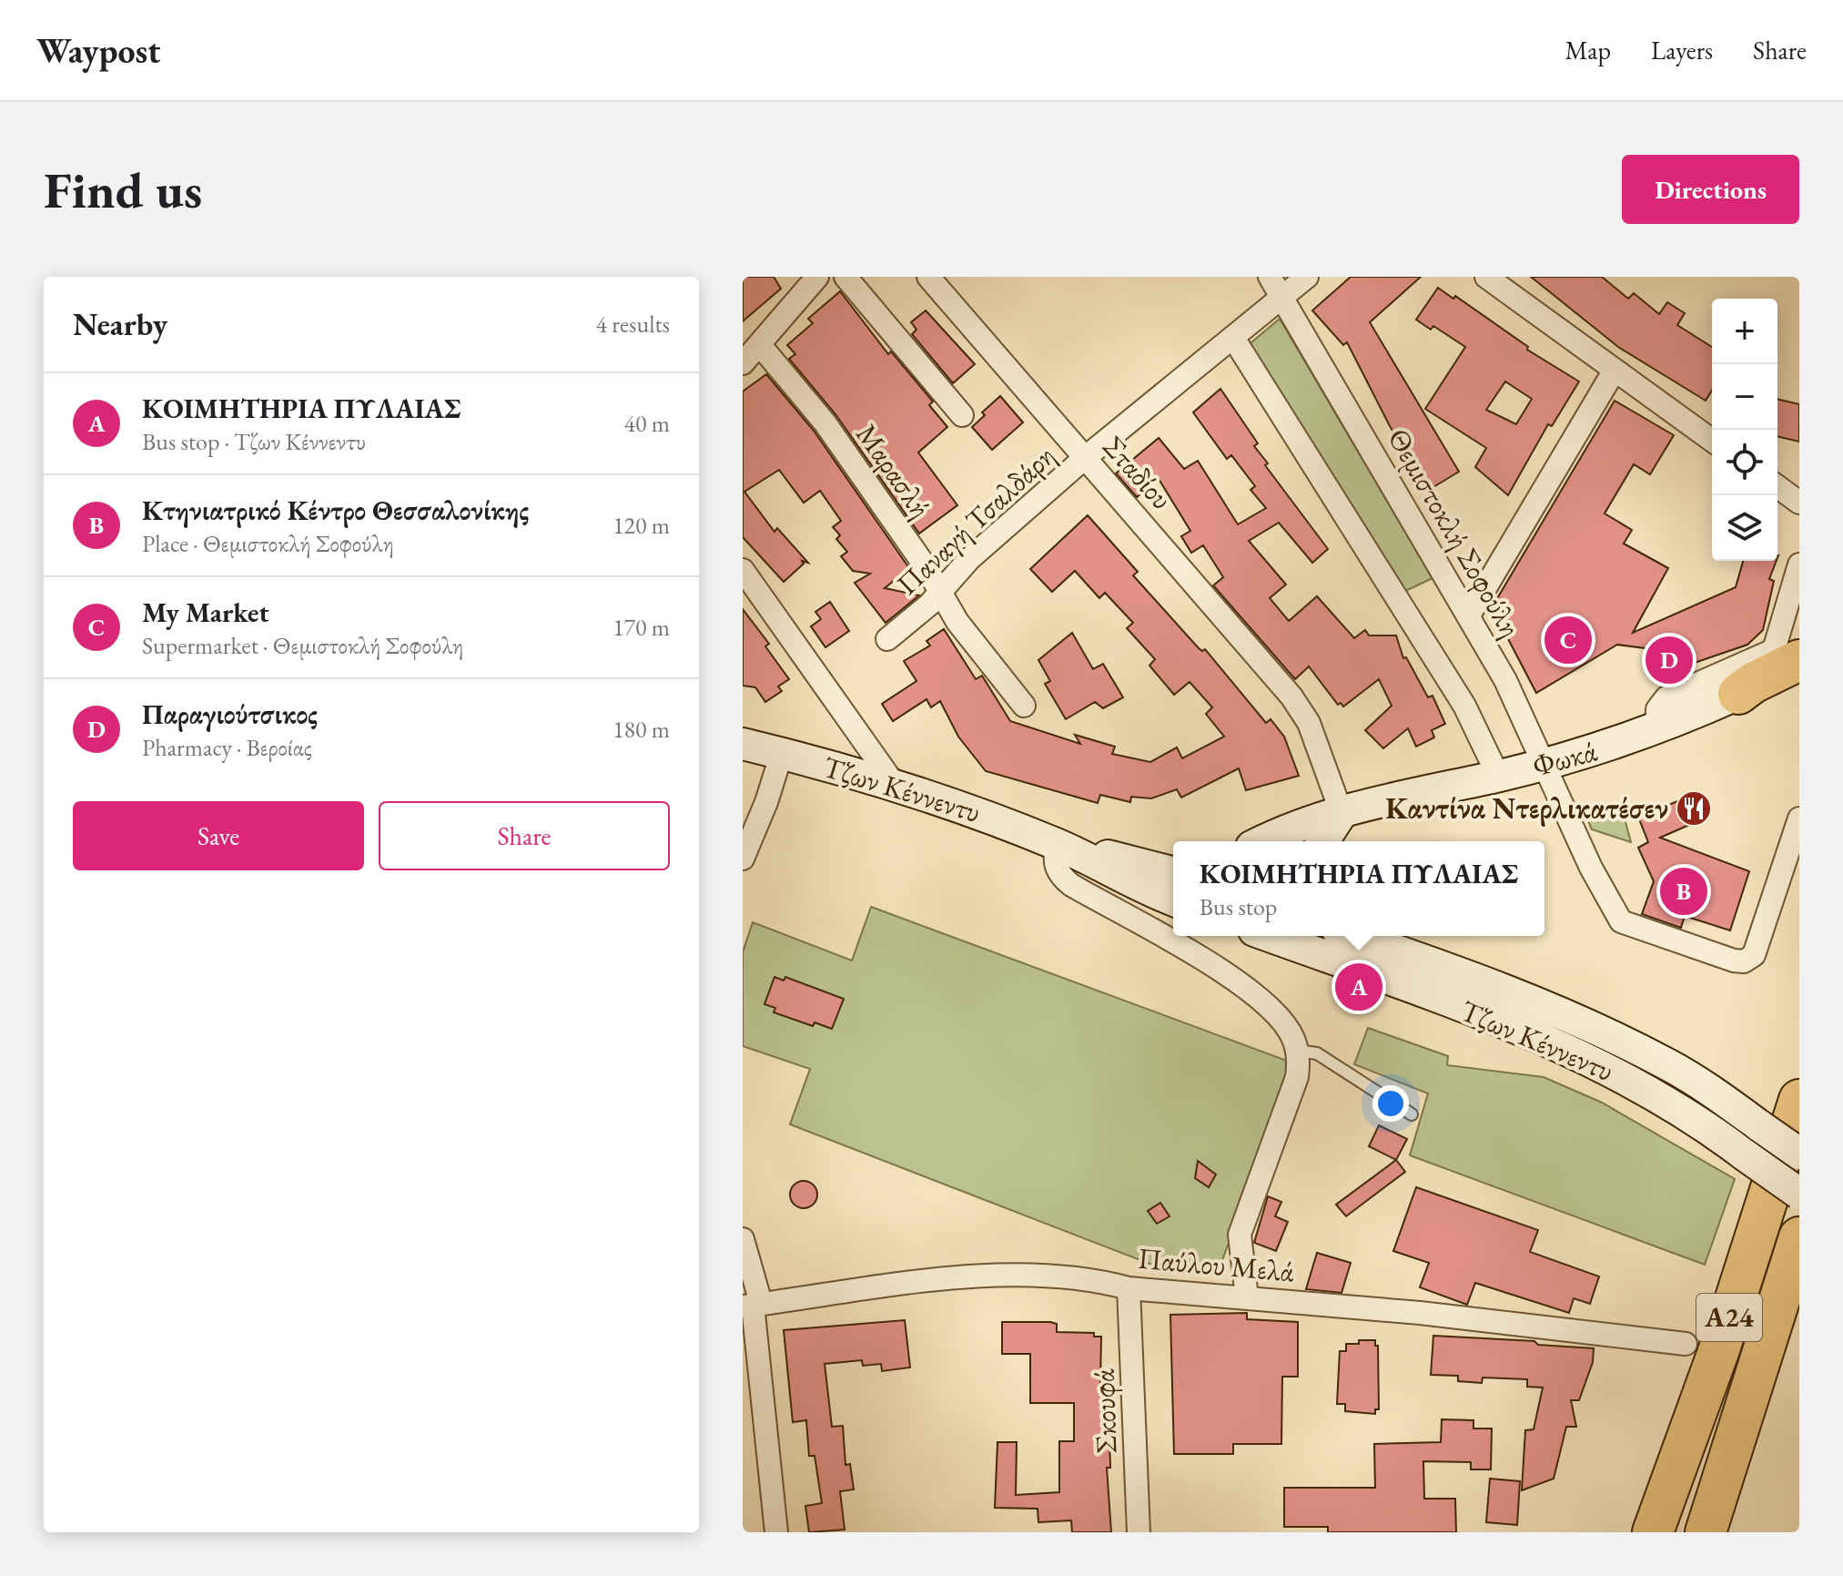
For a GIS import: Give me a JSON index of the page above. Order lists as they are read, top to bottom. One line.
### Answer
{"streets":{"highway":["Α24"],"main road":["Φωκά","Τζων Κέννεντυ"],"street":["Μαρασλή","Σταδίου","Παναγή Τσαλδάρη","Θεμιστοκλή Σοφούλη","Παύλου Μελά","Σκουφά"]},"crossings":[["Μαρασλή","Παναγή Τσαλδάρη"],["Σταδίου","Παναγή Τσαλδάρη"],["Σταδίου","Φωκά"],["Παναγή Τσαλδάρη","Θεμιστοκλή Σοφούλη"],["Θεμιστοκλή Σοφούλη","Φωκά"],["Παύλου Μελά","Σκουφά"]],"places":{"restaurant":["Καντίνα Ντερλικατέσεν"]},"page":{"header":"Waypost","nav":["Map","Layers","Share"],"buttons":["Directions",["Save","Share"]],"title":"Find us","heading":["Nearby","4 results"],"map_buttons":["+","−"],"list":[{"mark":"A","name":"ΚΟΙΜΗΤΗΡΙΑ ΠΥΛΑΙΑΣ","note":"Bus stop · Τζων Κέννεντυ","value":"40 m"},{"mark":"B","name":"Κτηνιατρικό Κέντρο Θεσσαλονίκης","note":"Place · Θεμιστοκλή Σοφούλη","value":"120 m"},{"mark":"C","name":"My Market","note":"Supermarket · Θεμιστοκλή Σοφούλη","value":"170 m"},{"mark":"D","name":"Παραγιούτσικος","note":"Pharmacy · Βεροίας","value":"180 m"}],"pins":["C","D","B","A"],"popup":["ΚΟΙΜΗΤΗΡΙΑ ΠΥΛΑΙΑΣ","Bus stop"]}}
